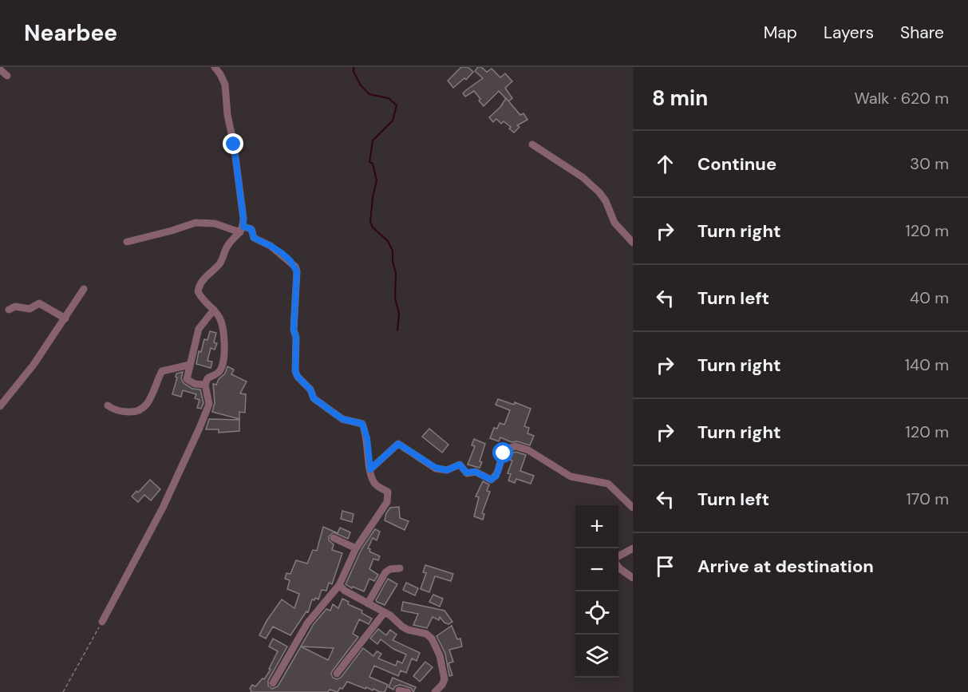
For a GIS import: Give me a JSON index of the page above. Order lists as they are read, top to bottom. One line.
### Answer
{"page":{"header":"Nearbee","nav":["Map","Layers","Share"],"heading":["8 min","Walk · 620 m"],"list":[["Continue","30 m"],["Turn right","120 m"],["Turn left","40 m"],["Turn right","140 m"],["Turn right","120 m"],["Turn left","170 m"],"Arrive at destination"],"map_buttons":["+","−"]}}
